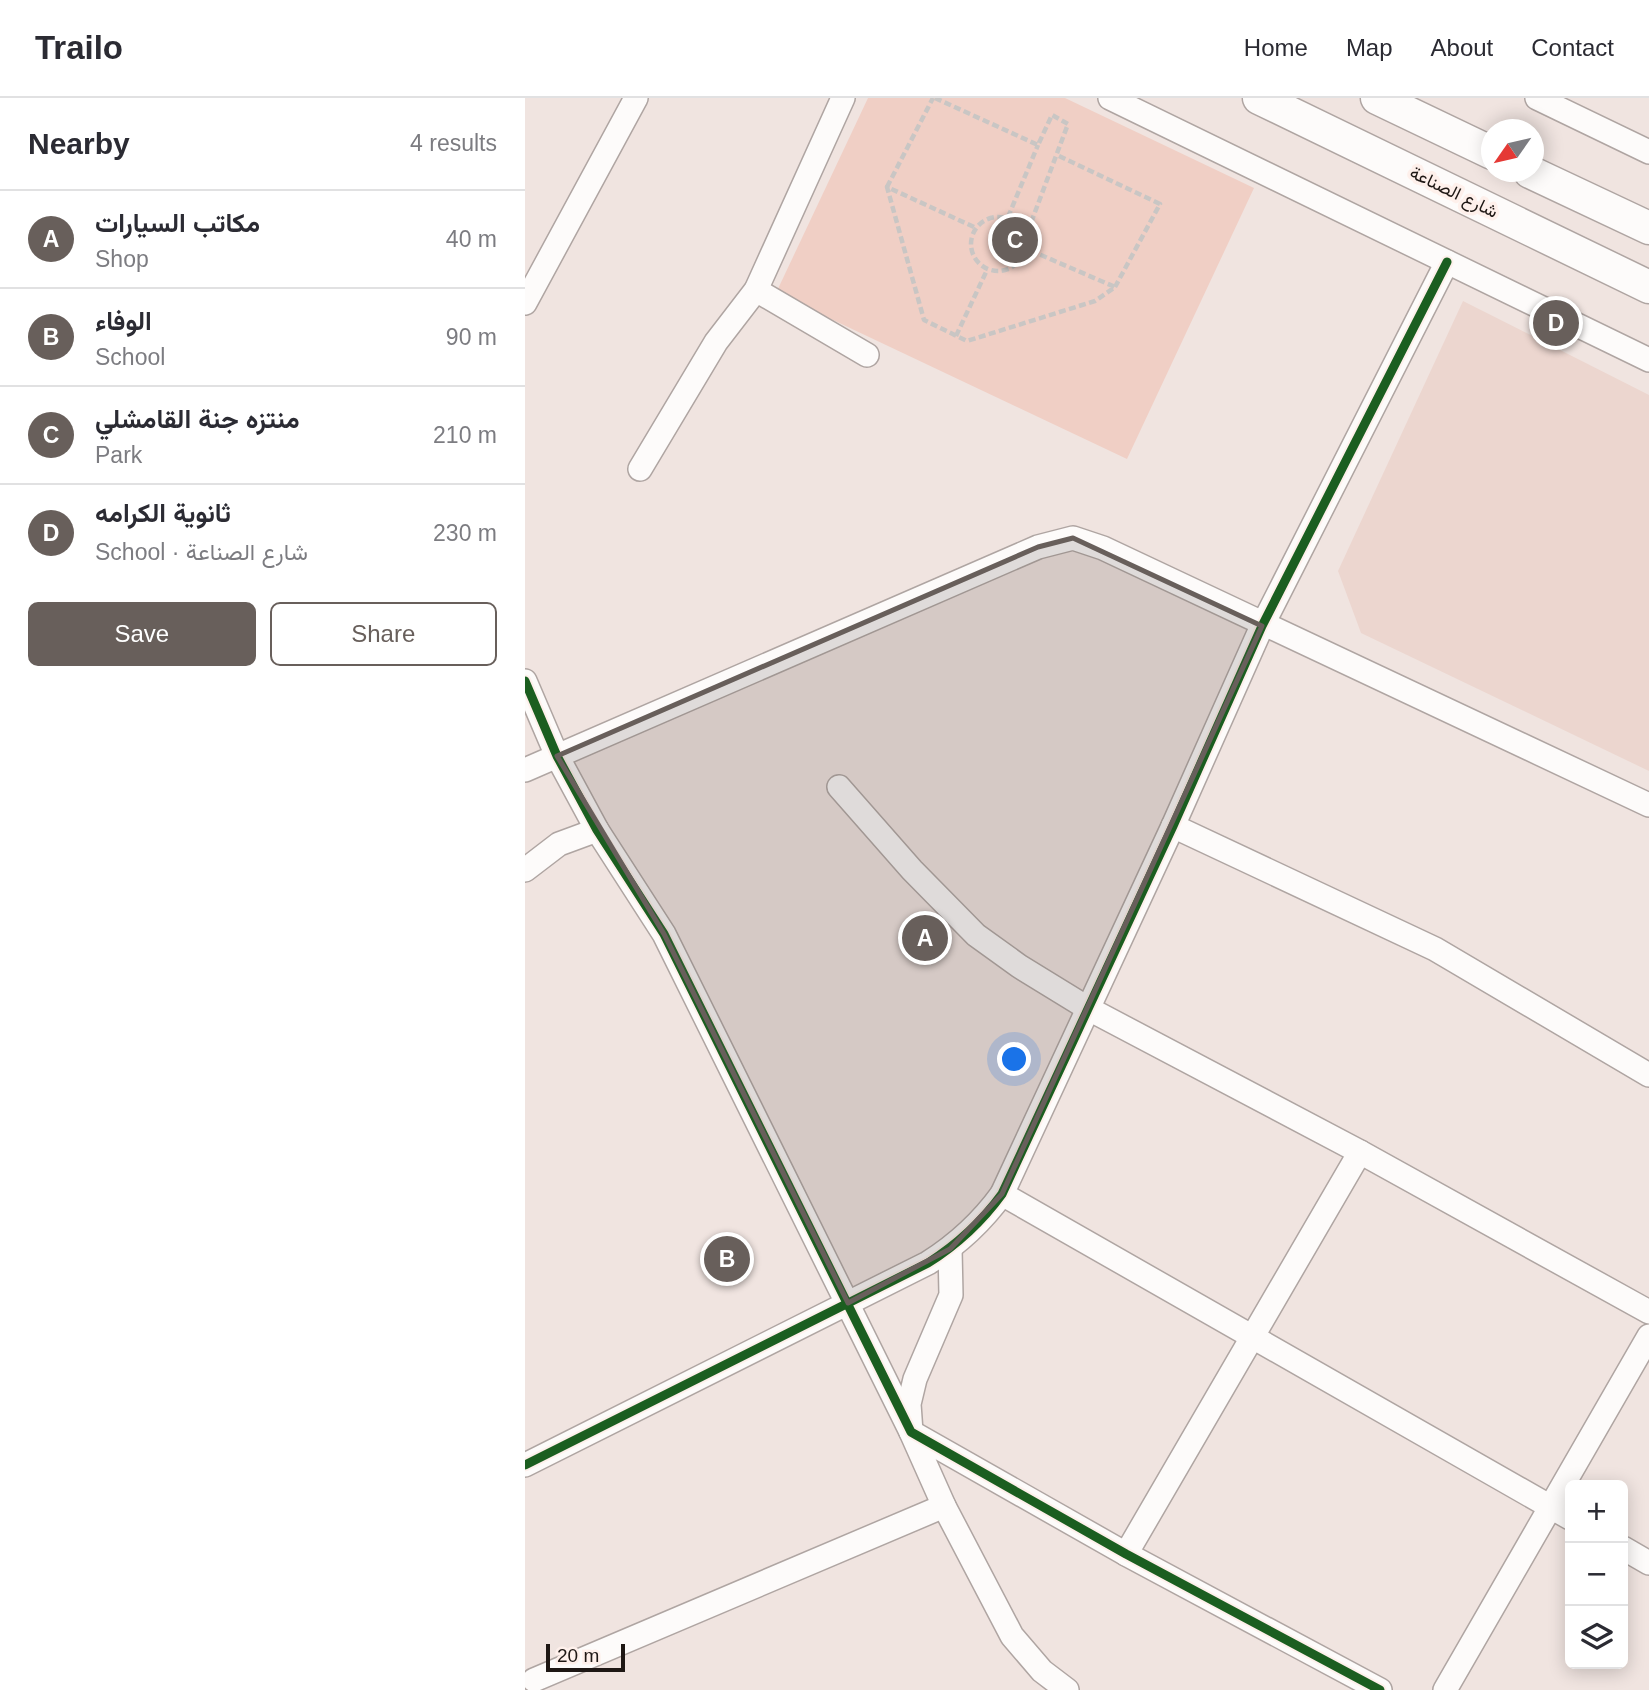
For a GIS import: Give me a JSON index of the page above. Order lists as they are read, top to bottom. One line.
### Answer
{"streets":{"street":["شارع الصناعة"]},"scale_bar":"20 m","north":"bottom left","page":{"header":"Trailo","nav":["Home","Map","About","Contact"],"heading":["Nearby","4 results"],"list":[{"mark":"A","name":"مكاتب السيارات","note":"Shop","value":"40 m"},{"mark":"B","name":"الوفاء","note":"School","value":"90 m"},{"mark":"C","name":"منتزه جنة القامشلي","note":"Park","value":"210 m"},{"mark":"D","name":"ثانوية الكرامه","note":"School · شارع الصناعة","value":"230 m"}],"pins":["C","D","A","B"],"buttons":["Save","Share"],"map_buttons":["+","−"],"scale":"20 m"}}
